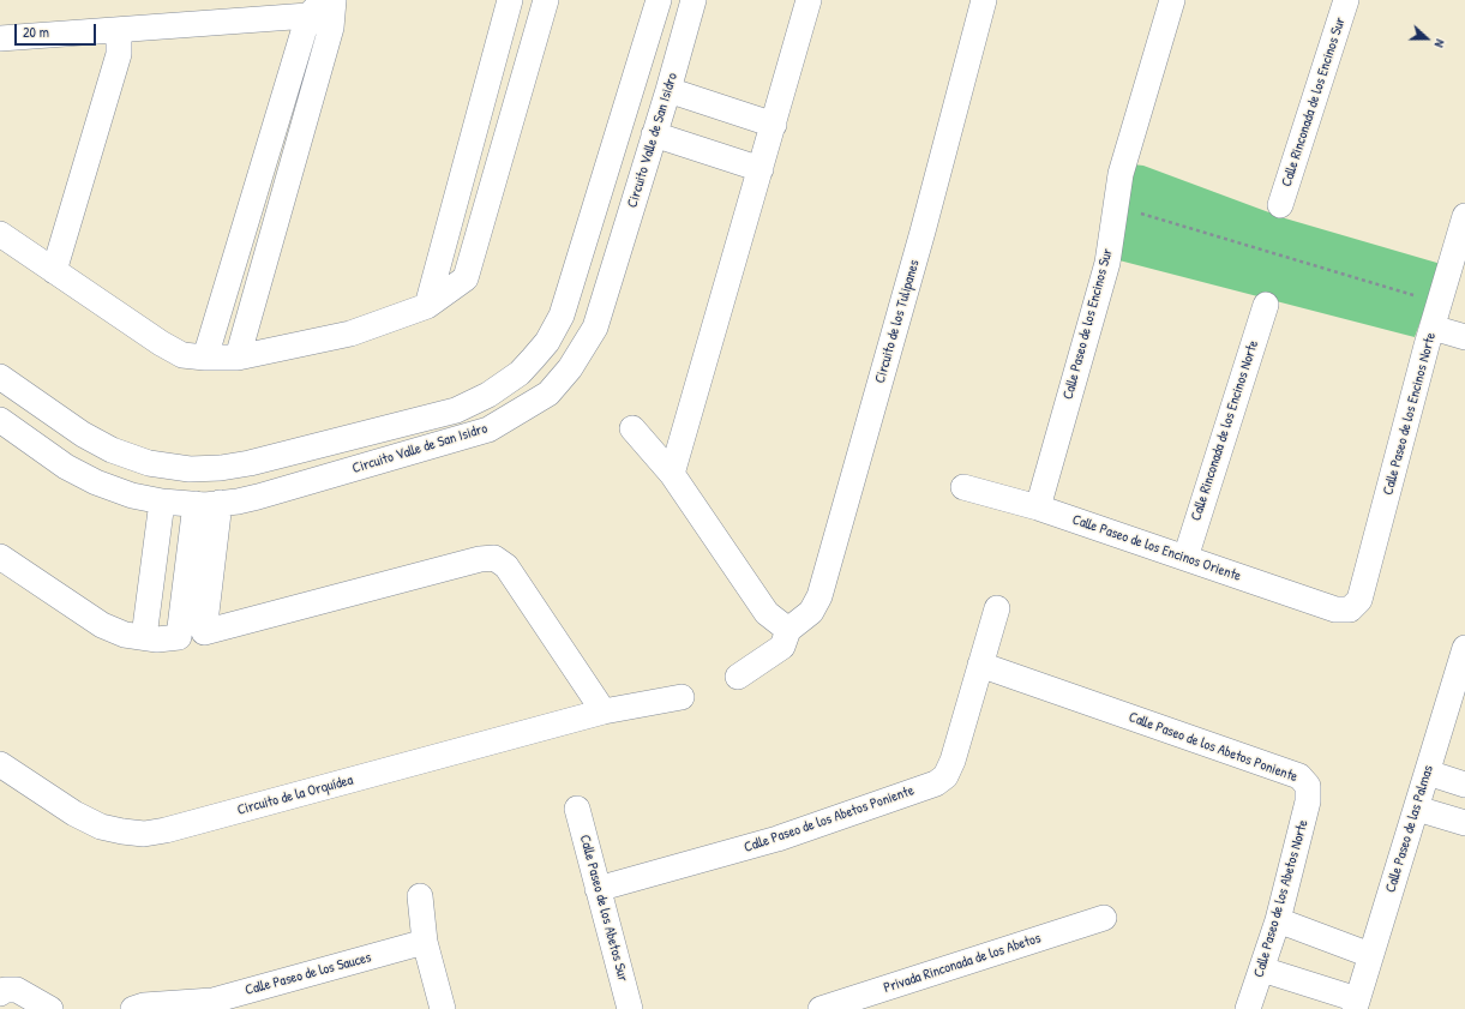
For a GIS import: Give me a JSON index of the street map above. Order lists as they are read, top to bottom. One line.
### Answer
{"streets":{"street":["Calle Rinconada de los Encinos Sur","Circuito Valle de San Isidro","Circuito de los Tulipanes","Calle Paseo de los Encinos Sur","Calle Paseo de los Encinos Norte","Calle Rinconada de los Encinos Norte","Calle Paseo de los Encinos Oriente","Calle Paseo de los Abetos Poniente","Circuito de la Orquídea","Calle Paseo de las Palmas","Calle Paseo de los Abetos Norte","Calle Paseo de los Abetos Sur","Privada Rinconada de los Abetos","Calle Paseo de los Sauces"]},"crossings":[["Calle Paseo de los Encinos Sur","Calle Paseo de los Encinos Oriente"],["Calle Paseo de los Encinos Norte","Calle Paseo de los Encinos Oriente"],["Calle Rinconada de los Encinos Norte","Calle Paseo de los Encinos Oriente"],["Calle Paseo de los Abetos Poniente","Calle Paseo de los Abetos Norte"],["Calle Paseo de los Abetos Poniente","Calle Paseo de los Abetos Sur"]],"scale_bar":"20 m","north":"right"}
